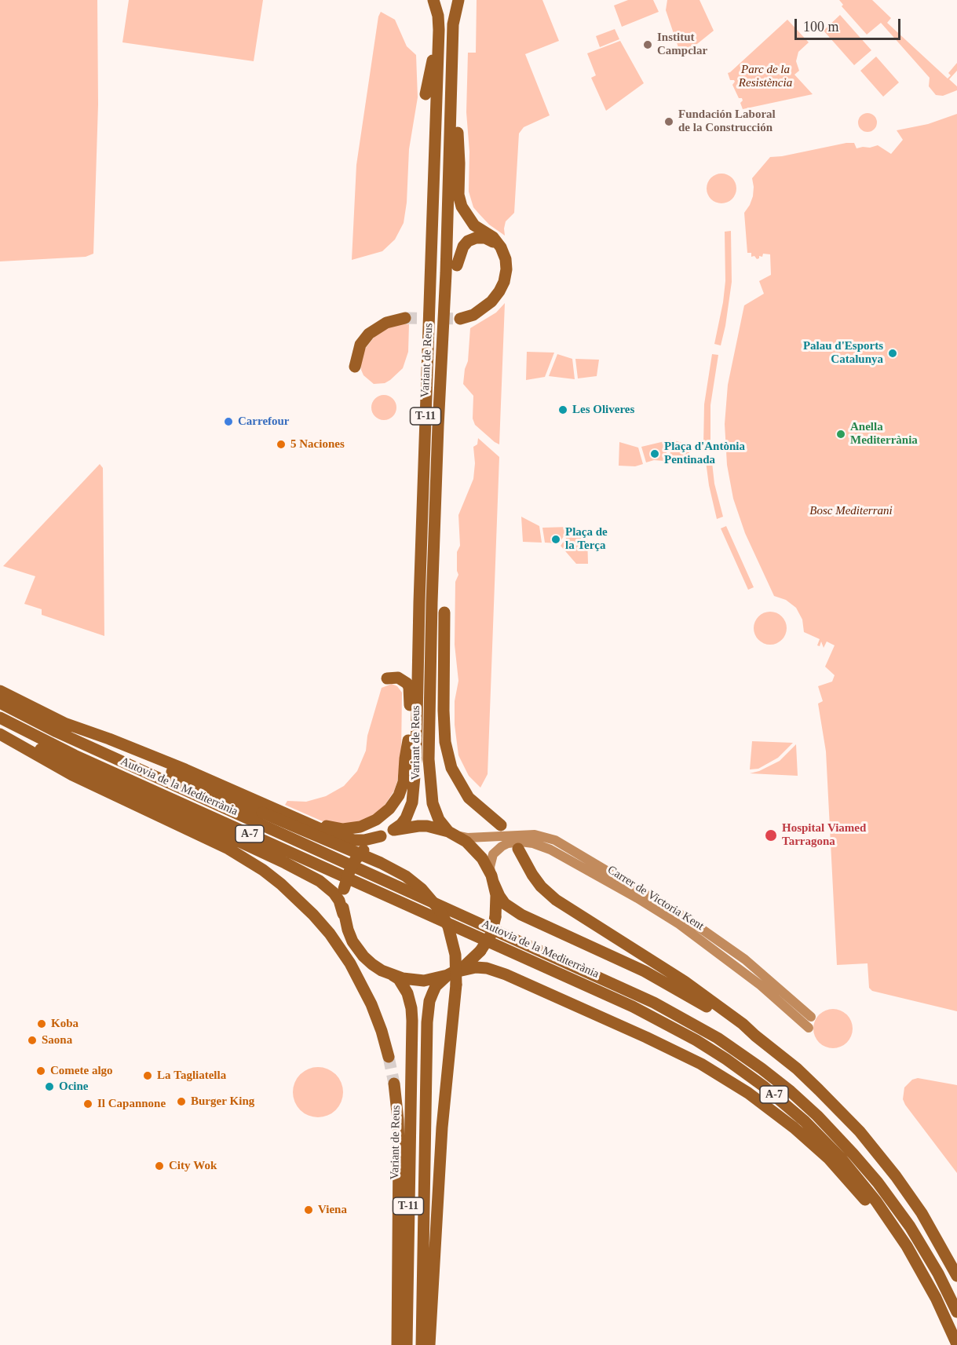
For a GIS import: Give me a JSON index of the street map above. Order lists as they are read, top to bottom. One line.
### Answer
{"streets":{"highway":["Variant de Reus","T-11","Autovia de la Mediterrània","A-7"],"street":["Carrer de Victoria Kent"]},"crossings":[["Variant de Reus","T-11"],["Variant de Reus","Carrer de Victoria Kent"],["T-11","Carrer de Victoria Kent"]],"parks":["Parc de la Resistència","Bosc Mediterrani"],"places":["Institut Campclar","Fundación Laboral de la Construcción","Palau d'Esports Catalunya","Les Oliveres","Carrefour","Anella Mediterrània","5 Naciones","Plaça d'Antònia Pentinada","Plaça de la Terça","Hospital Viamed Tarragona","Koba","Saona","Comete algo","La Tagliatella","Ocine","Burger King","Il Capannone","City Wok","Viena"],"scale_bar":"100 m"}
